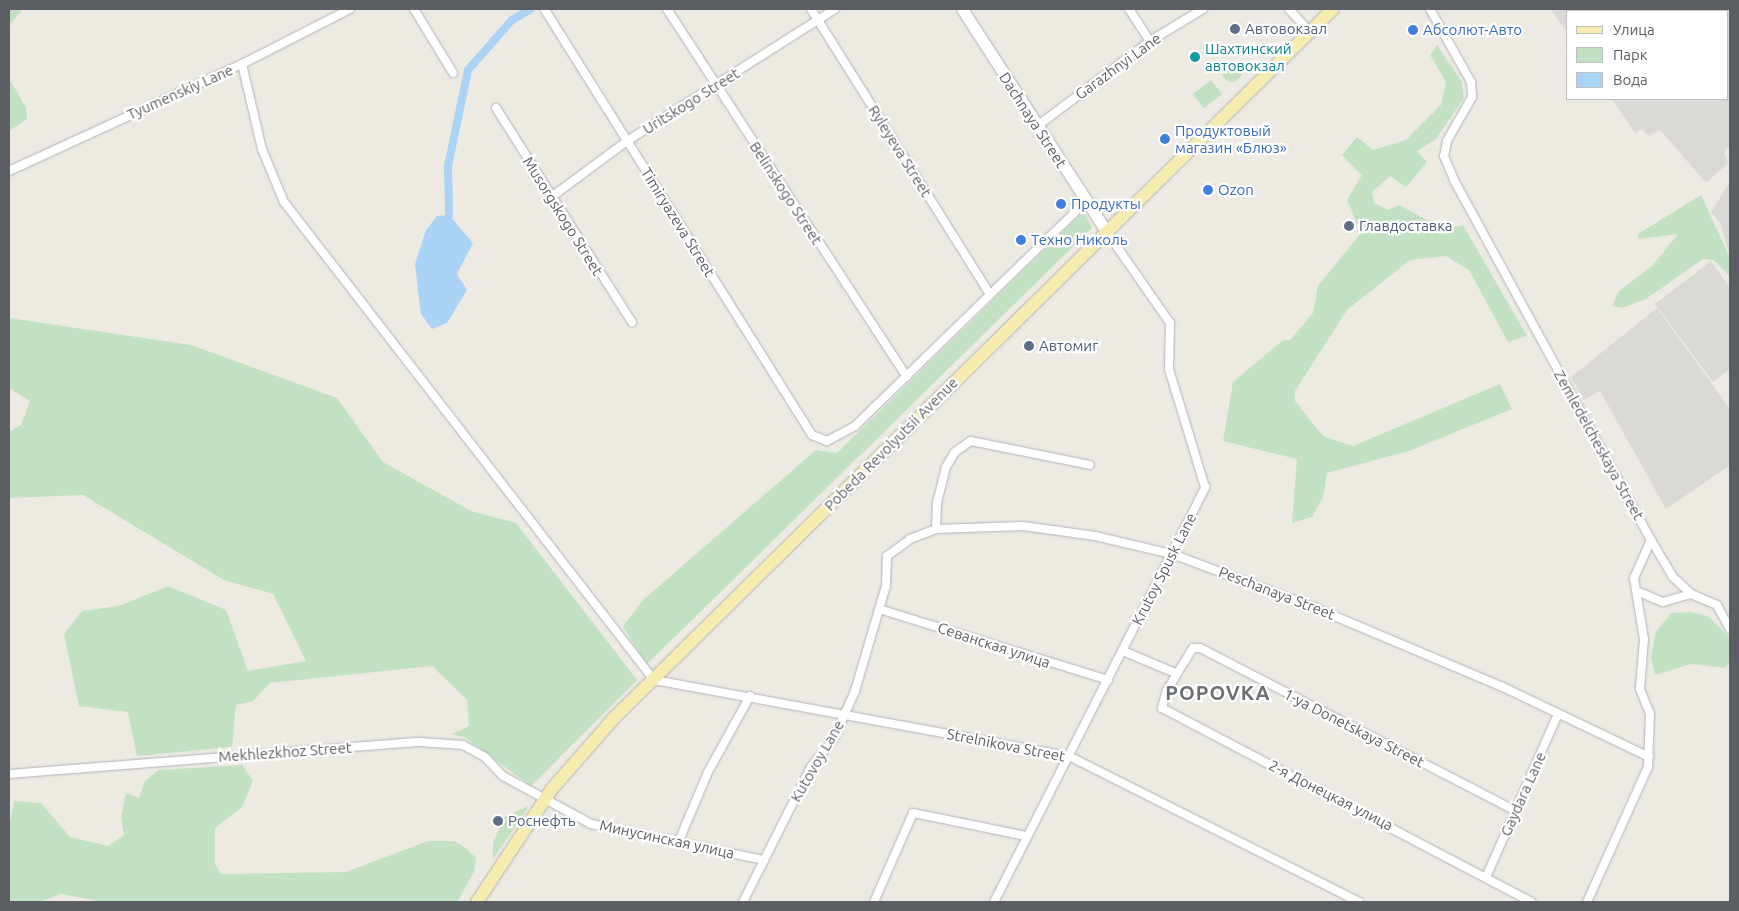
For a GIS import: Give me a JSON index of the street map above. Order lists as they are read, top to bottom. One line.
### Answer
{"streets":{"main road":["Pobeda Revolyutsii Avenue"],"street":["Garazhnyi Lane","Tyumenskiy Lane","Uritskogo Street","Dachnaya Street","Ryleyeva Street","Belinskogo Street","Musorgskogo Street","Timiryazeva Street","Zemledelcheskaya Street","Krutoy Spusk Lane","Peschanaya Street","Севанская улица","1-ya Donetskaya Street","Strelnikova Street","Mekhlezkhoz Street","Kutovoy Lane","Gaydara Lane","2-я Донецкая улица","Минусинская улица"]},"crossings":[["Garazhnyi Lane","Dachnaya Street"],["Uritskogo Street","Ryleyeva Street"],["Uritskogo Street","Belinskogo Street"],["Uritskogo Street","Musorgskogo Street"],["Uritskogo Street","Timiryazeva Street"],["Dachnaya Street","Pobeda Revolyutsii Avenue"],["Dachnaya Street","Krutoy Spusk Lane"],["Belinskogo Street","Timiryazeva Street"],["Pobeda Revolyutsii Avenue","Krutoy Spusk Lane"],["Pobeda Revolyutsii Avenue","Strelnikova Street"],["Pobeda Revolyutsii Avenue","Mekhlezkhoz Street"],["Pobeda Revolyutsii Avenue","Минусинская улица"],["Krutoy Spusk Lane","Peschanaya Street"],["Krutoy Spusk Lane","Севанская улица"],["Krutoy Spusk Lane","Strelnikova Street"],["Peschanaya Street","Kutovoy Lane"],["Peschanaya Street","Gaydara Lane"],["Севанская улица","Kutovoy Lane"],["1-ya Donetskaya Street","Gaydara Lane"],["1-ya Donetskaya Street","2-я Донецкая улица"],["Strelnikova Street","Kutovoy Lane"],["Mekhlezkhoz Street","Минусинская улица"],["Kutovoy Lane","Минусинская улица"],["Gaydara Lane","2-я Донецкая улица"]],"districts":["POPOVKA"],"places":["Автовокзал","Абсолют-Авто","Шахтинский автовокзал","Продуктовый магазин «Блюз»","Ozon","Продукты","Главдоставка","Техно Николь","Автомиг","Роснефть"],"legend":["Улица","Парк","Вода"]}
